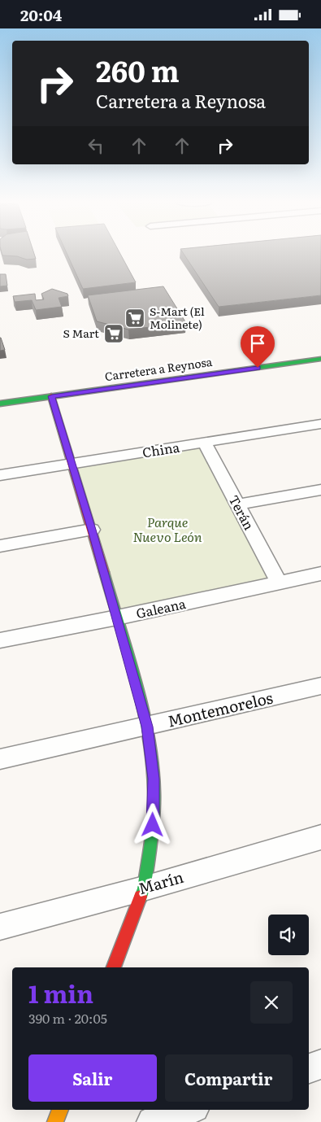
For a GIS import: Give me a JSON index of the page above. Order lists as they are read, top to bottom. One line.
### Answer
{"streets":{"street":["Carretera a Reynosa","China","Terán","Galeana","Montemorelos","Marín"]},"crossings":[["China","Terán"],["Terán","Galeana"]],"parks":["Parque Nuevo León"],"places":{"supermarket":["S-Mart (El Molinete)","S Mart"]},"page":{"status":"20:04","turn":["260 m","Carretera a Reynosa"],"heading":["1 min","390 m · 20:05"],"buttons":["Salir","Compartir"]}}
